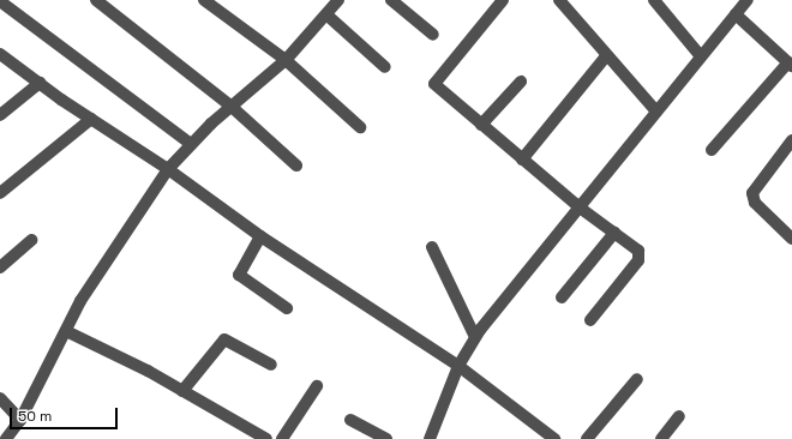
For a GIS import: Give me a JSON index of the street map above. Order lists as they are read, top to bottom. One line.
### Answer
{"scale_bar":"50 m"}
